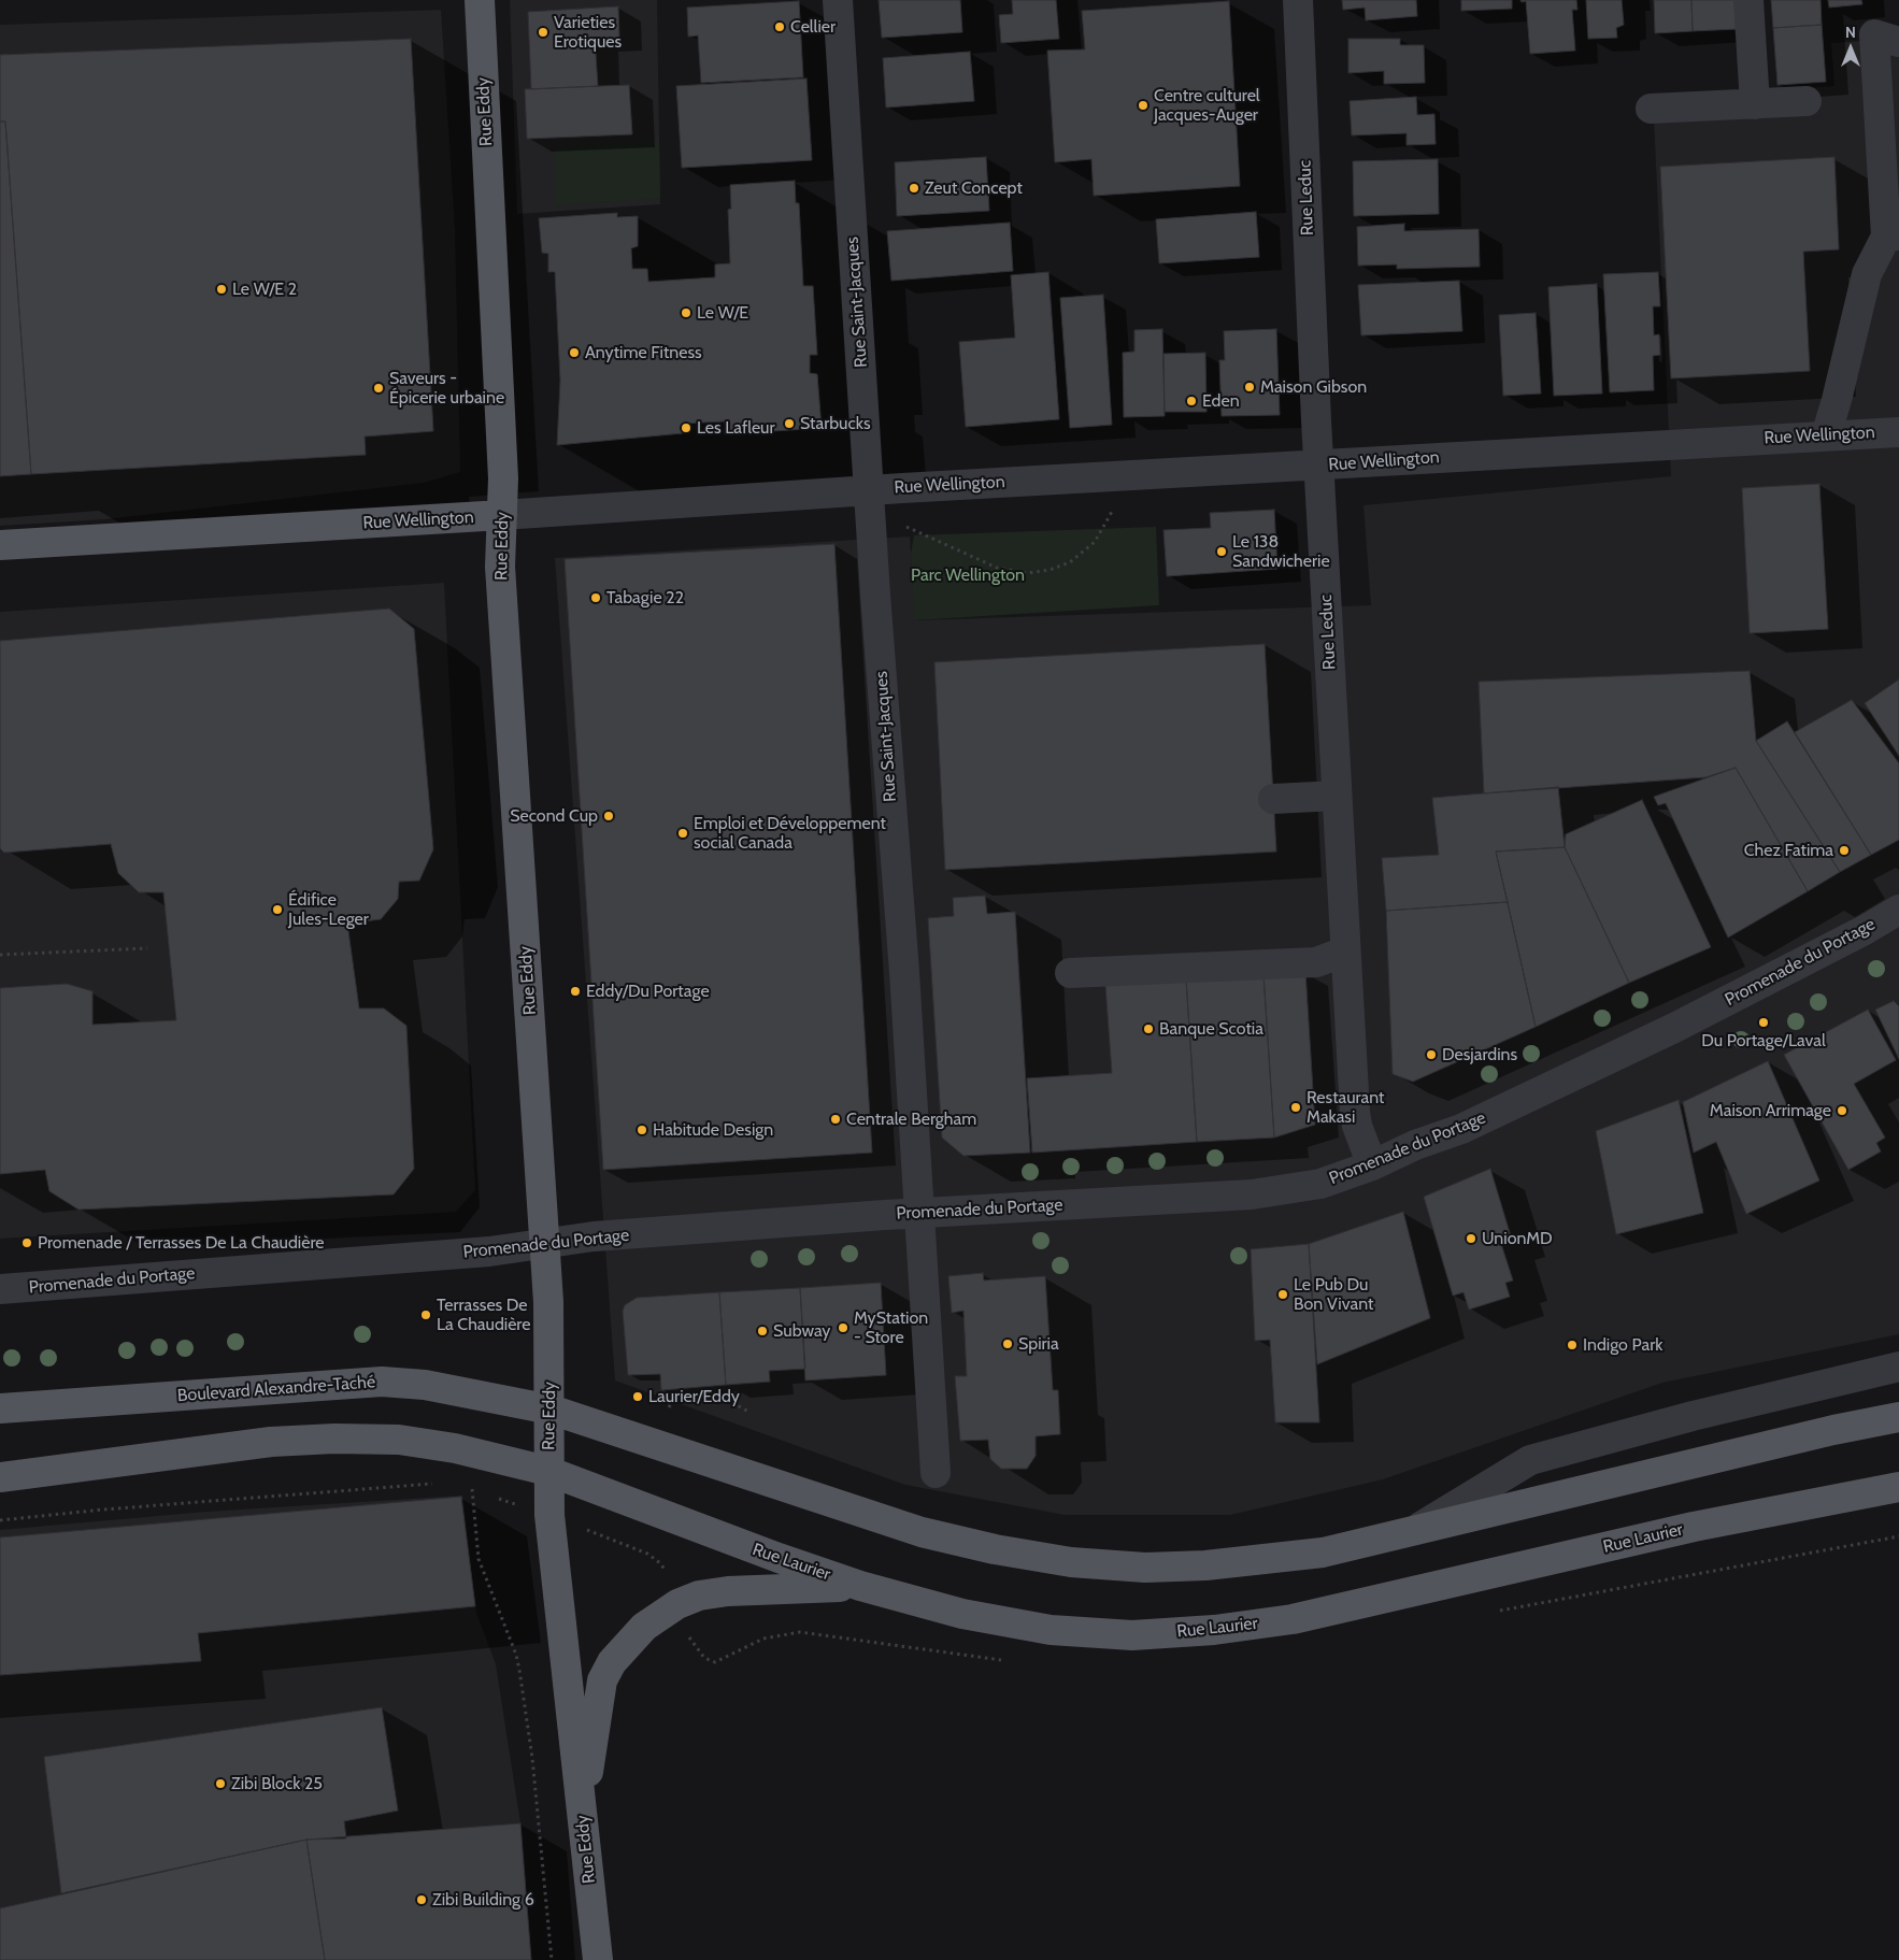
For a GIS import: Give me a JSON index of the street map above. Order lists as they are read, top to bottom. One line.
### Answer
{"streets":{"main road":["Rue Eddy","Rue Wellington","Boulevard Alexandre-Taché","Rue Laurier"],"street":["Rue Leduc","Rue Saint-Jacques","Promenade du Portage"]},"crossings":[["Rue Eddy","Rue Wellington"],["Rue Eddy","Promenade du Portage"],["Rue Eddy","Boulevard Alexandre-Taché"],["Rue Eddy","Rue Laurier"],["Rue Leduc","Rue Wellington"],["Rue Leduc","Promenade du Portage"],["Rue Saint-Jacques","Rue Wellington"],["Rue Saint-Jacques","Promenade du Portage"]],"parks":["Parc Wellington"],"places":["Cellier","Varieties Erotiques","Centre culturel Jacques-Auger","Zeut Concept","Le W/E 2","Le W/E","Anytime Fitness","Maison Gibson","Saveurs - Épicerie urbaine","Eden","Starbucks","Les Lafleur","Le 138 Sandwicherie","Tabagie 22","Second Cup","Emploi et Développement social Canada","Chez Fatima","Édifice Jules-Leger","Eddy/Du Portage","Du Portage/Laval","Banque Scotia","Desjardins","Restaurant Makasi","Maison Arrimage","Centrale Bergham","Habitude Design","UnionMD","Promenade / Terrasses De La Chaudière","Le Pub Du Bon Vivant","Terrasses De La Chaudière","MyStation - Store","Subway","Spiria","Indigo Park","Laurier/Eddy","Zibi Block 25","Zibi Building 6"],"north":"top"}
